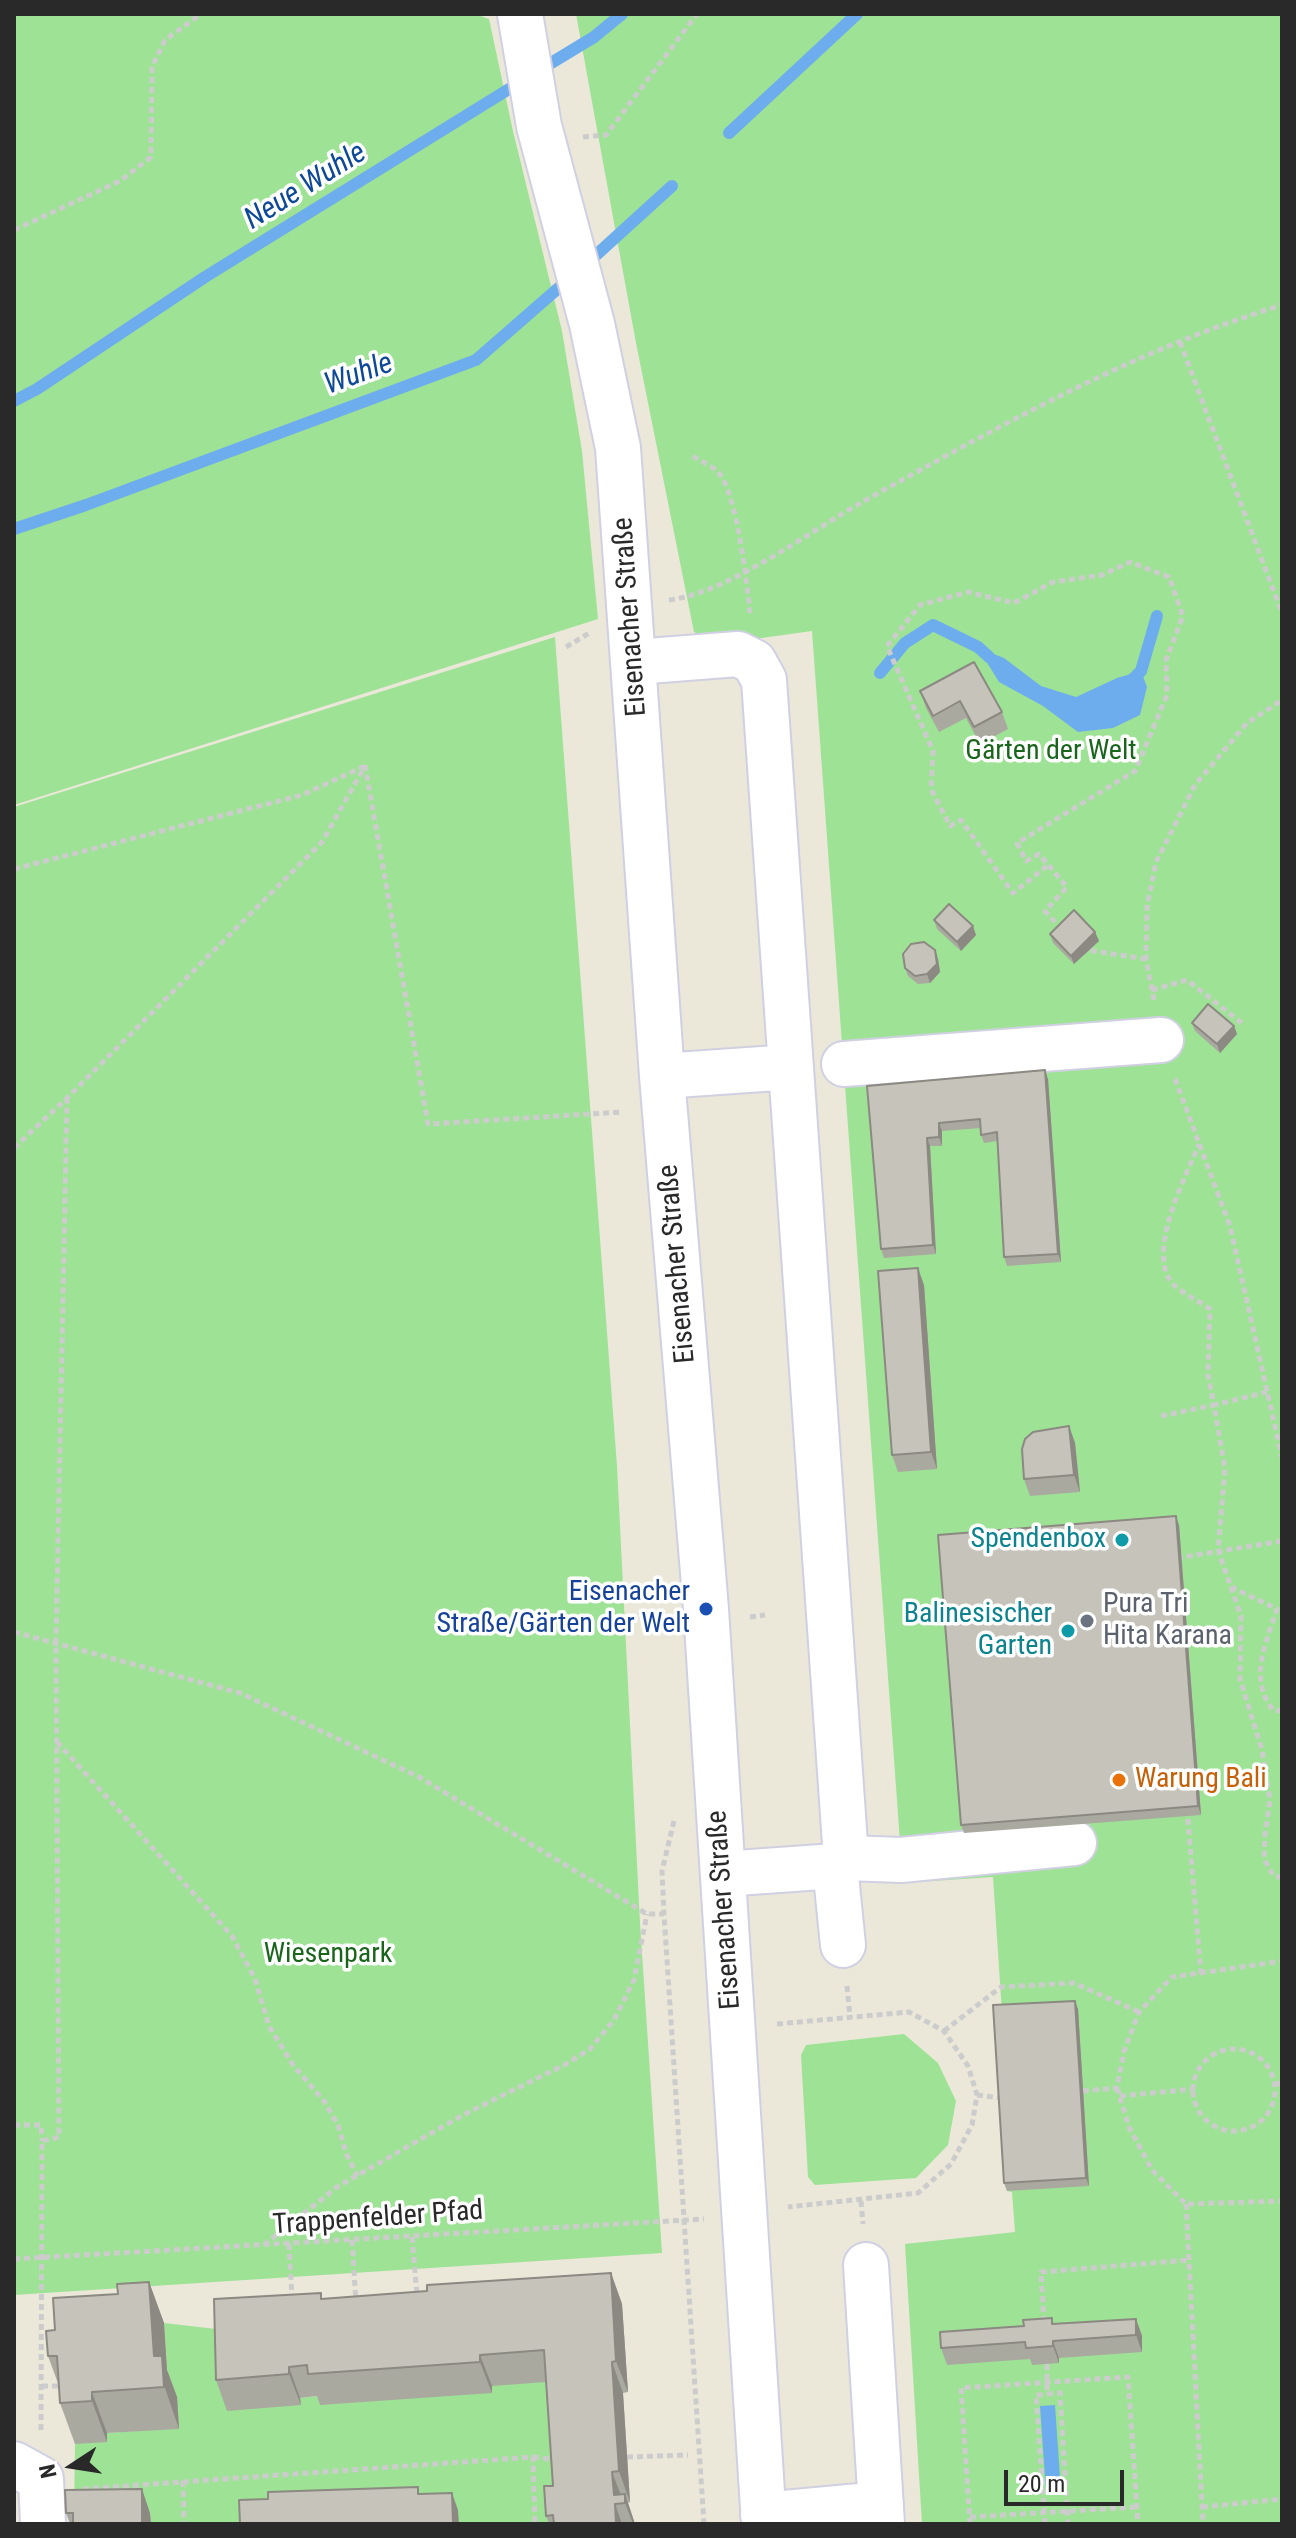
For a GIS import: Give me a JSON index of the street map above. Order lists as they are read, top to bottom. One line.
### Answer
{"streets":{"street":["Eisenacher Straße"],"path":["Trappenfelder Pfad"]},"crossings":[["Eisenacher Straße","Trappenfelder Pfad"]],"water":["Neue Wuhle","Wuhle"],"parks":["Gärten der Welt","Wiesenpark"],"places":["Spendenbox","Eisenacher Straße/Gärten der Welt","Pura Tri Hita Karana","Balinesischer Garten","Warung Bali"],"scale_bar":"20 m","north":"left"}
